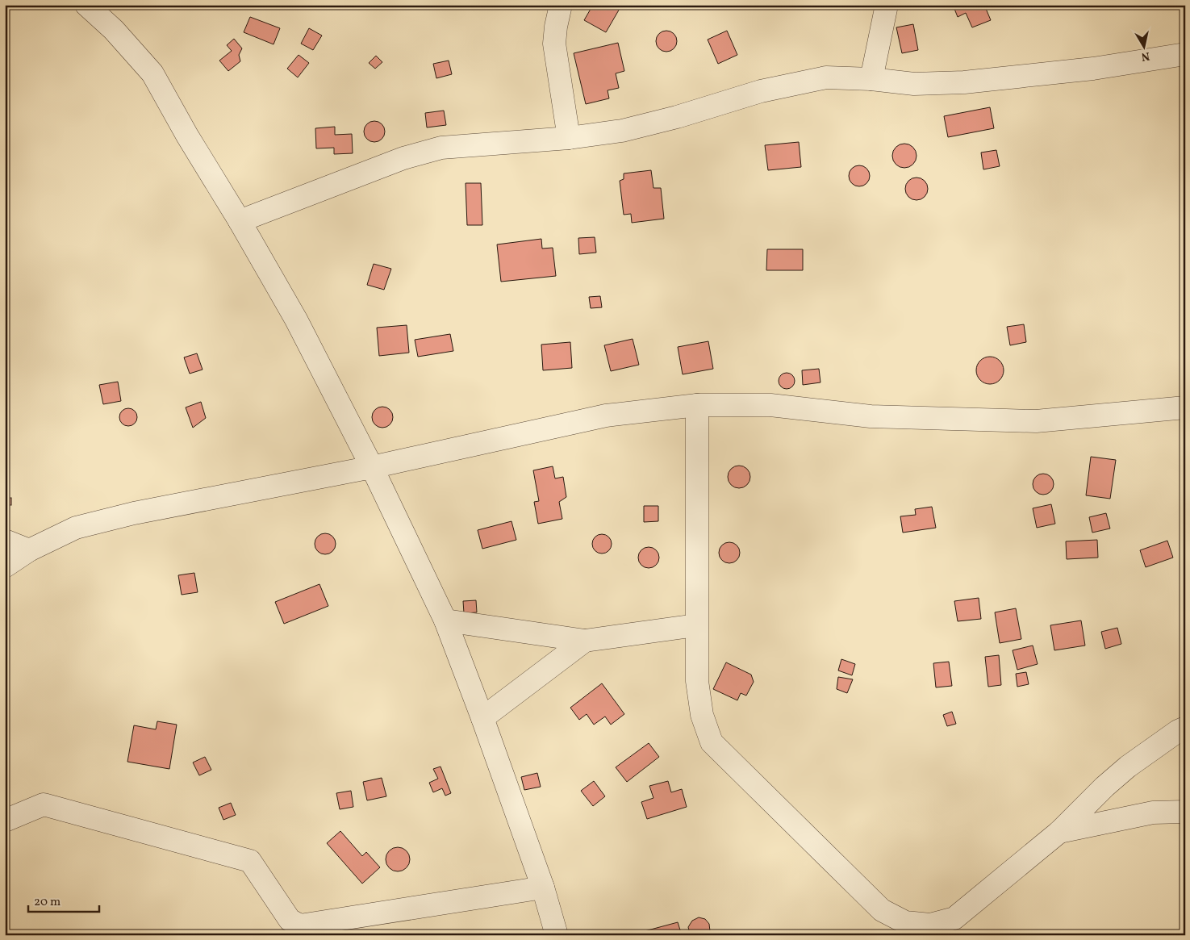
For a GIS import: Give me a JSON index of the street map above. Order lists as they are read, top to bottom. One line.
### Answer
{"scale_bar":"20 m","north":"bottom"}
